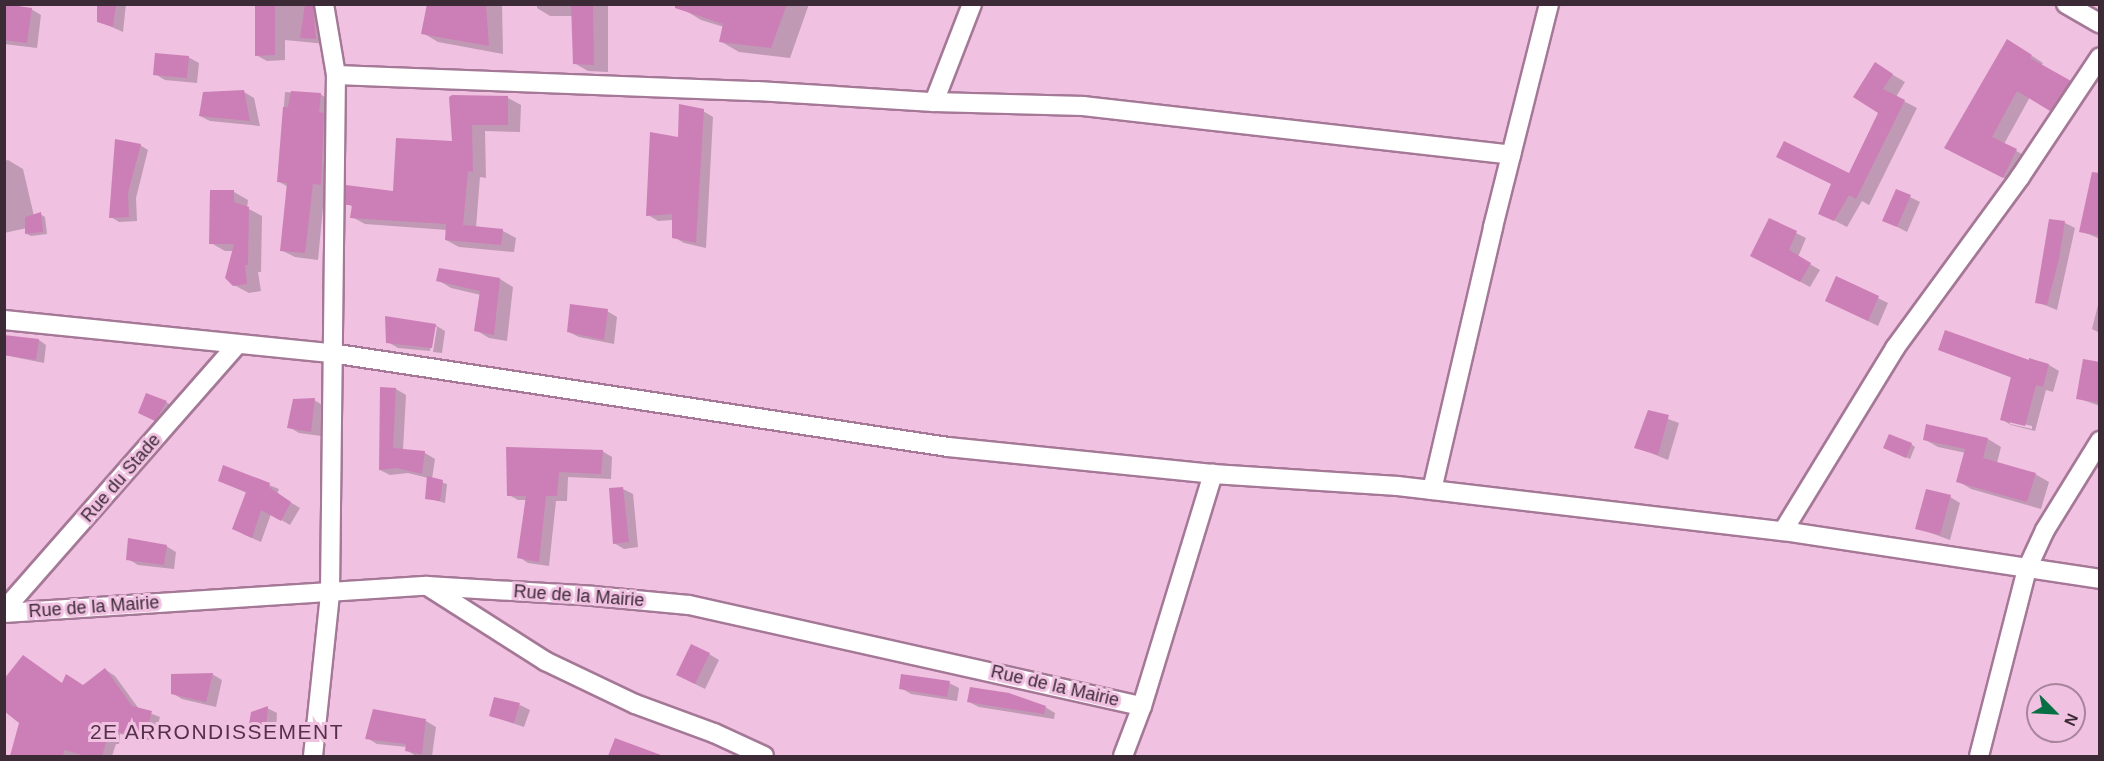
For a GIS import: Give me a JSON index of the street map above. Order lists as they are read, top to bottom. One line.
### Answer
{"streets":{"street":["Rue du Stade","Rue de la Mairie"]},"crossings":[["Rue du Stade","Rue de la Mairie"]],"districts":["2E ARRONDISSEMENT"],"north":"bottom right"}
